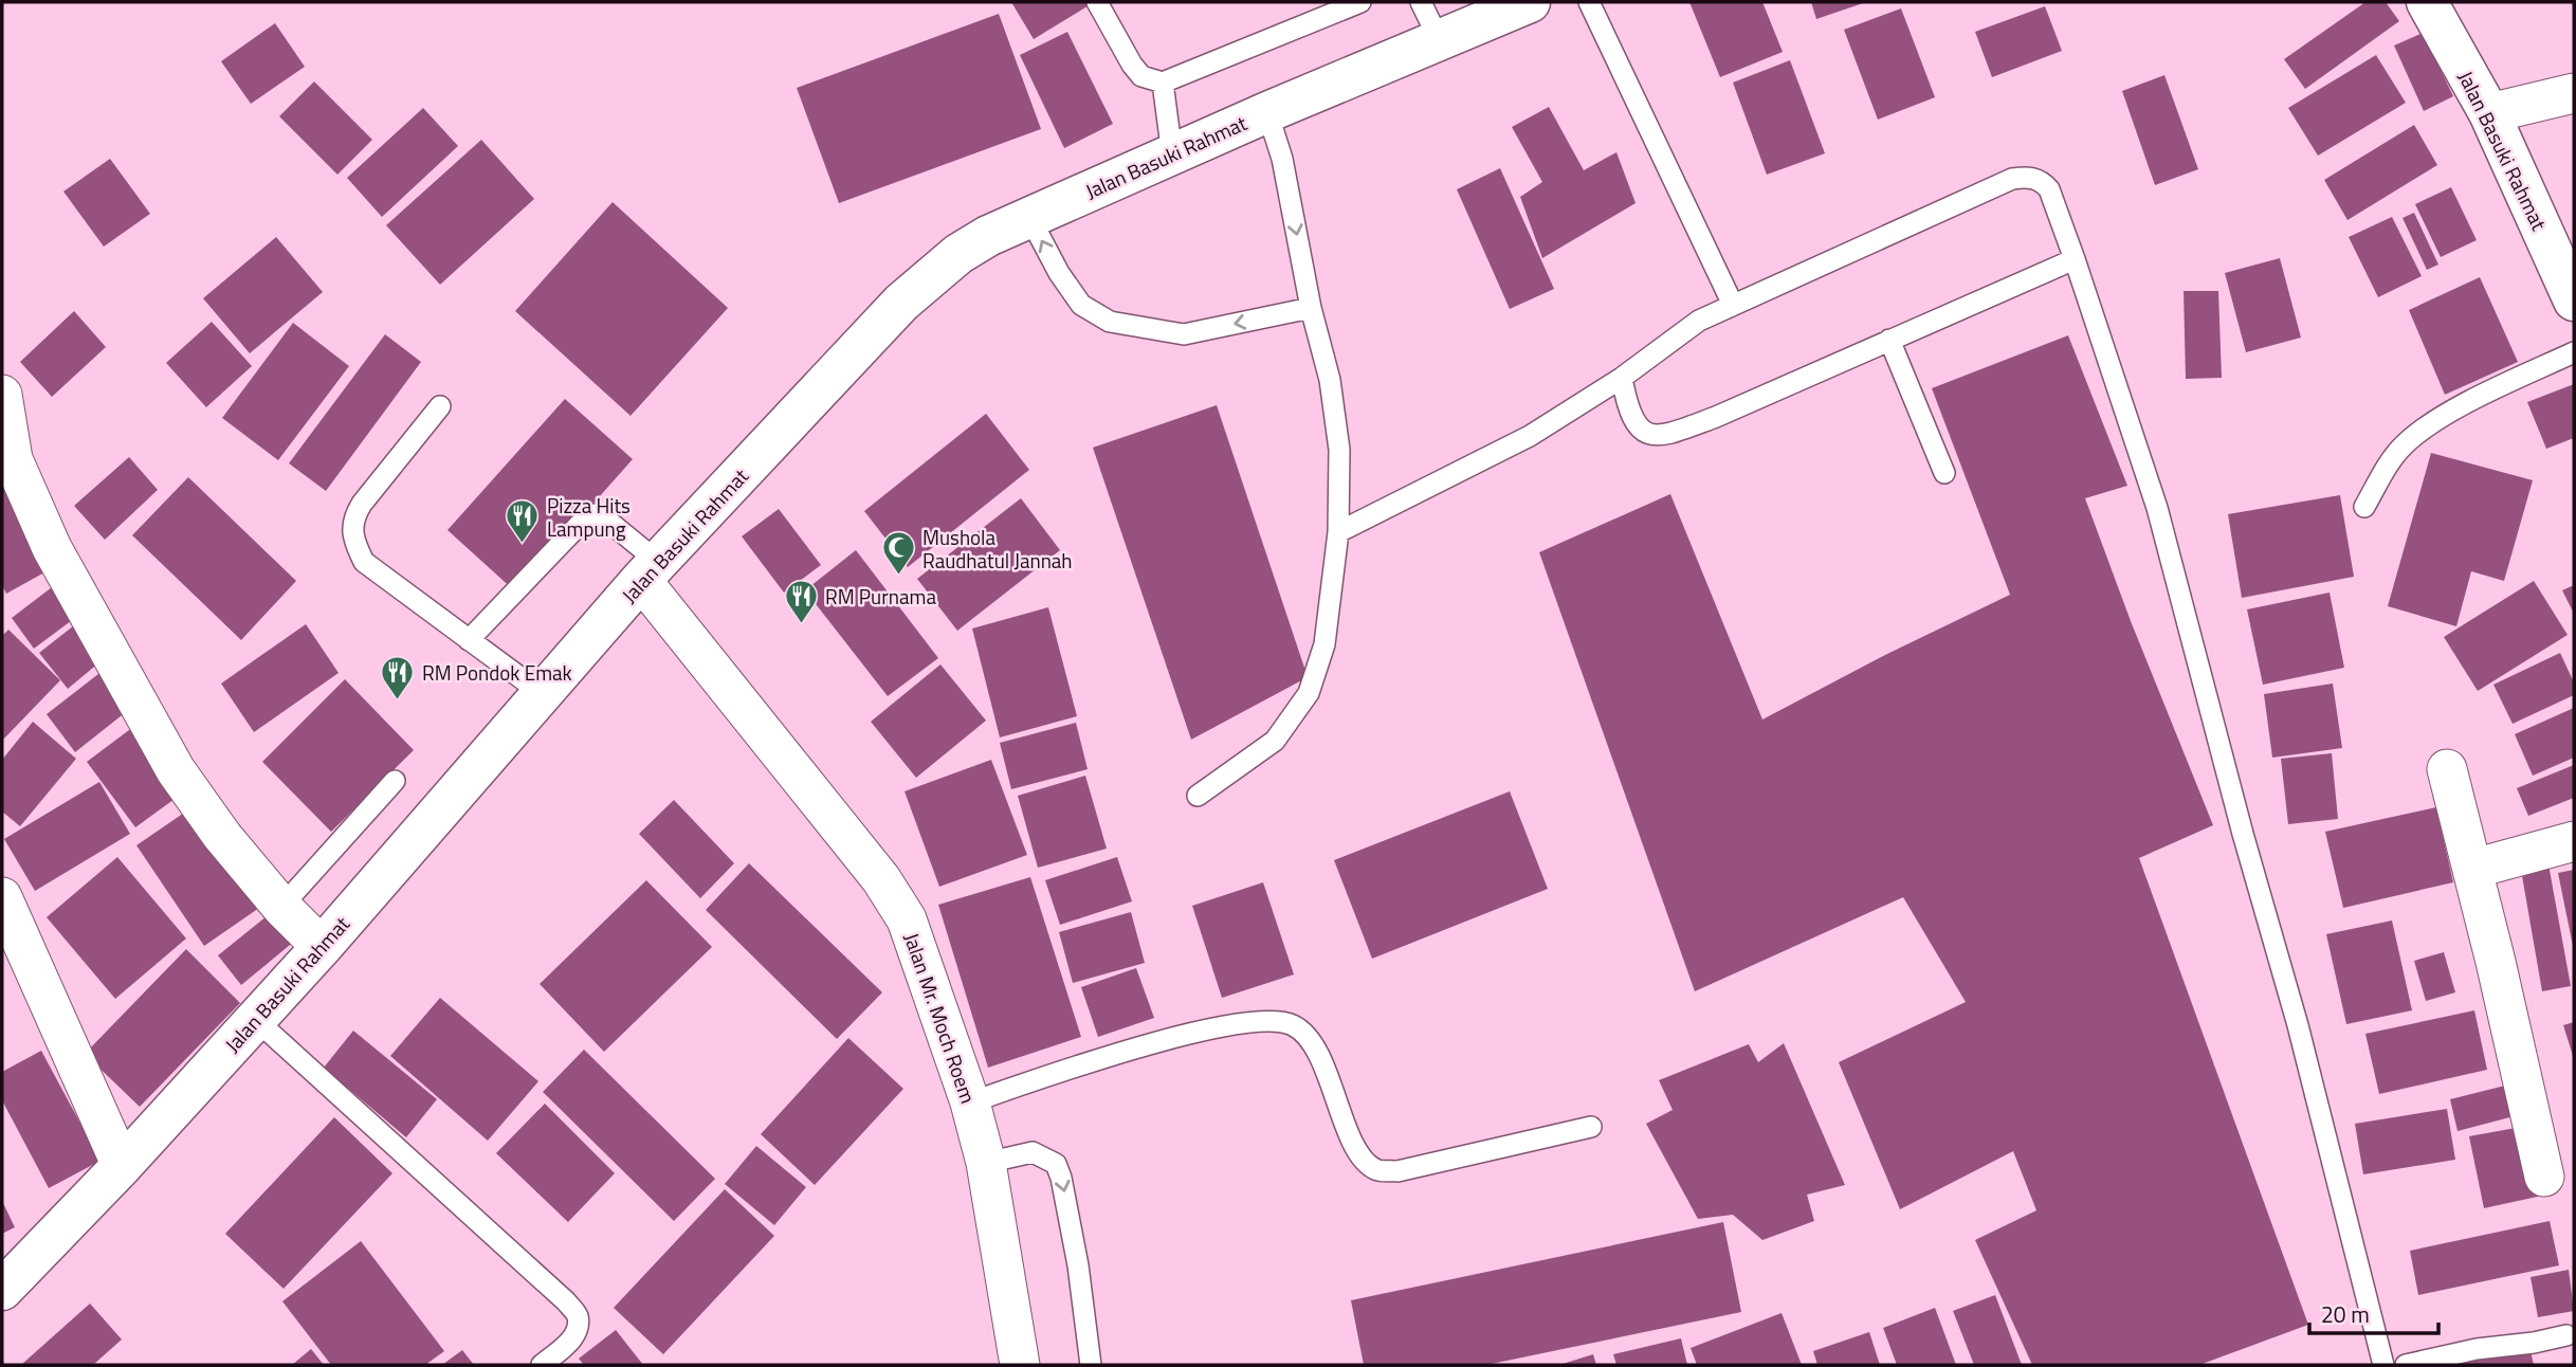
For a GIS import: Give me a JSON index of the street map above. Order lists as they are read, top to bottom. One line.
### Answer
{"streets":{"main road":["Jalan Basuki Rahmat"],"street":["Jalan Mr. Moch Roem"]},"crossings":[["Jalan Basuki Rahmat","Jalan Mr. Moch Roem"]],"places":{"restaurant":["Pizza Hits Lampung","RM Purnama","RM Pondok Emak"],"mosque":["Mushola Raudhatul Jannah"]},"scale_bar":"20 m"}
